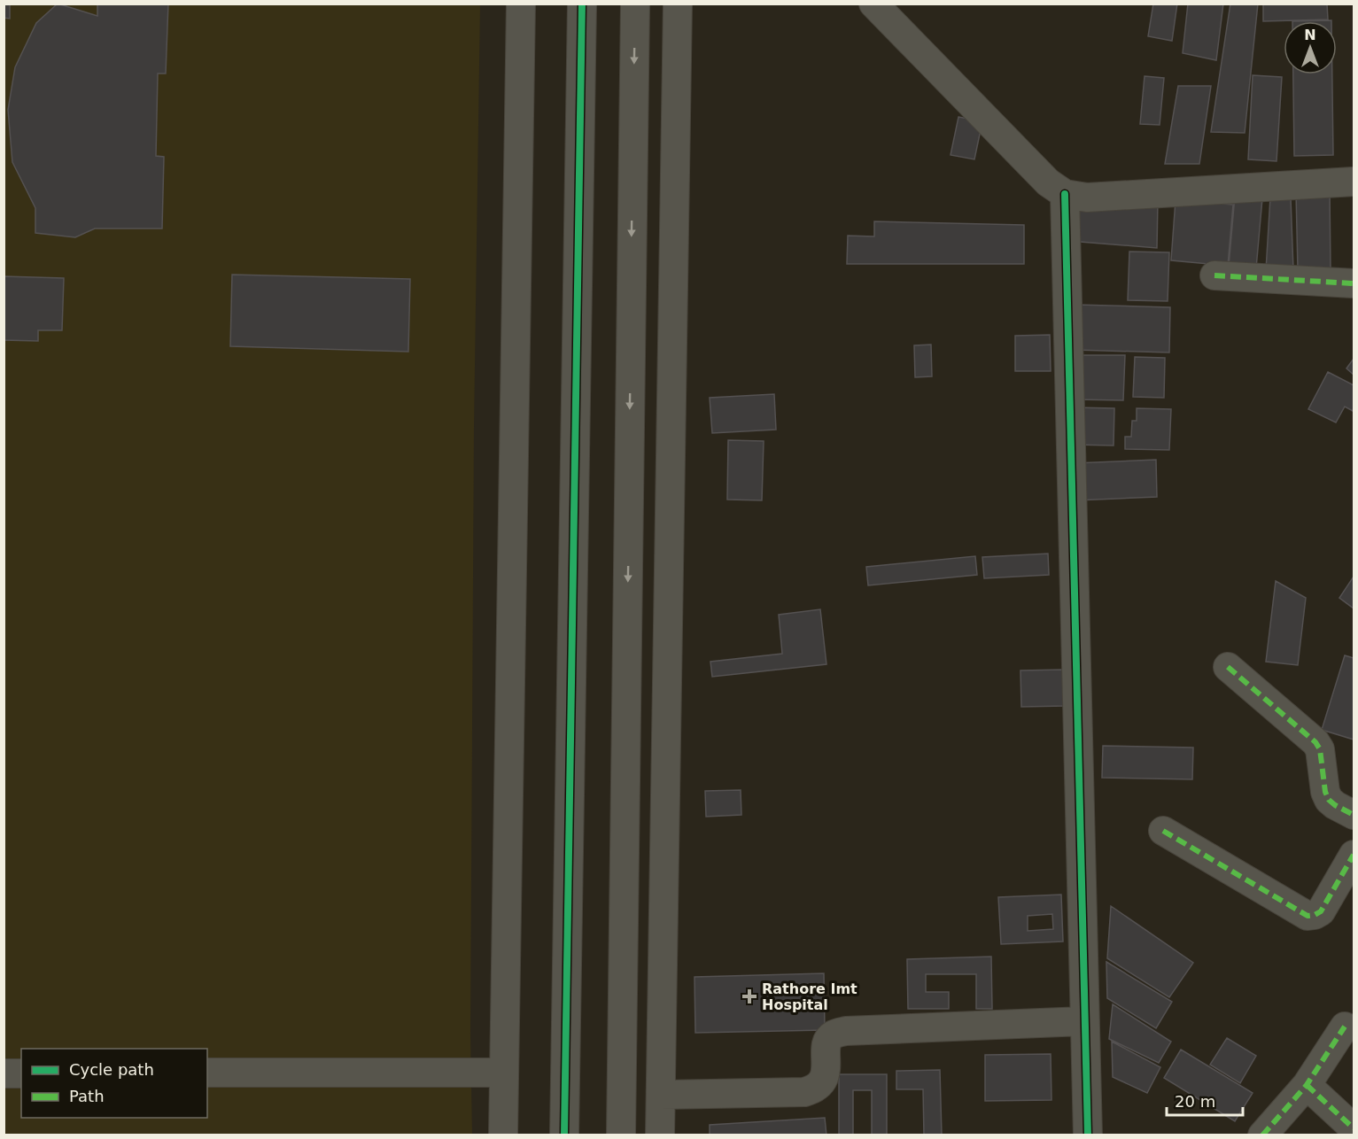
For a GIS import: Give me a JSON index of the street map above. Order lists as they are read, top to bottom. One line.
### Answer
{"places":{"health":["Rathore Imt Hospital"]},"legend":["Cycle path","Path"],"scale_bar":"20 m","north":"top"}
